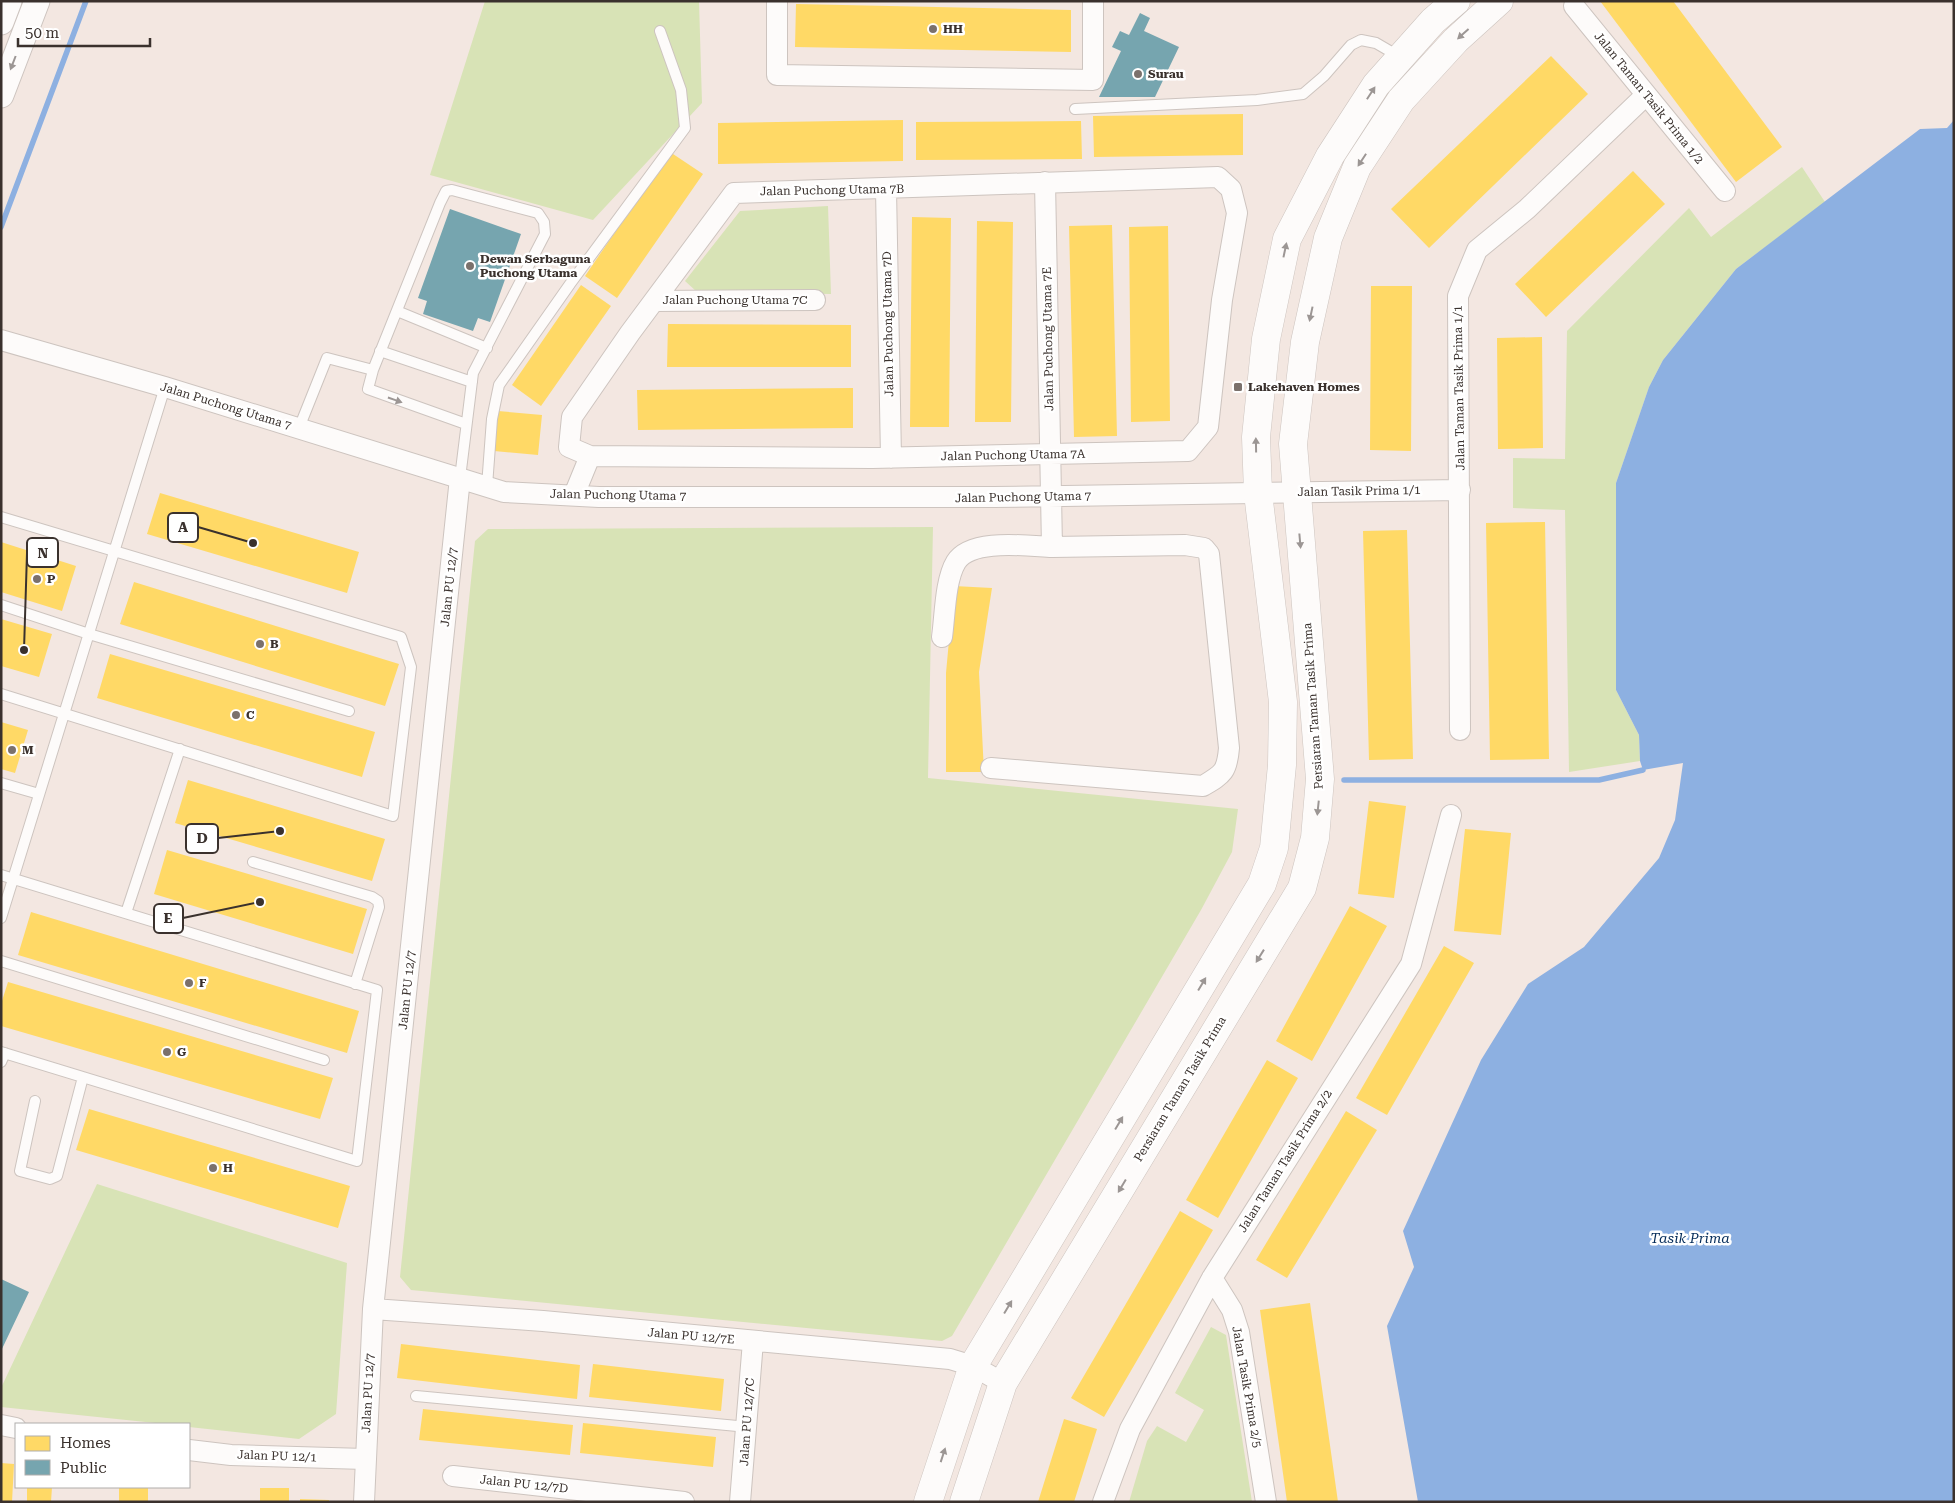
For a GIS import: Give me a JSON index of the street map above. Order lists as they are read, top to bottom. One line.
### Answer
{"streets":{"main road":["Persiaran Taman Tasik Prima"],"street":["Jalan Taman Tasik Prima 1/2","Jalan Puchong Utama 7B","Jalan Puchong Utama 7C","Jalan Puchong Utama 7D","Jalan Puchong Utama 7E","Jalan Taman Tasik Prima 1/1","Jalan Puchong Utama 7","Jalan Puchong Utama 7A","Jalan Tasik Prima 1/1","Jalan PU 12/7","Jalan Taman Tasik Prima 2/2","Jalan PU 12/7E","Jalan Tasik Prima 2/5","Jalan PU 12/7C","Jalan PU 12/1","Jalan PU 12/7D"]},"crossings":[["Jalan Taman Tasik Prima 1/2","Jalan Taman Tasik Prima 1/1"],["Jalan Puchong Utama 7B","Jalan Puchong Utama 7C"],["Jalan Puchong Utama 7B","Jalan Puchong Utama 7D"],["Jalan Puchong Utama 7B","Jalan Puchong Utama 7E"],["Jalan Puchong Utama 7B","Jalan Puchong Utama 7A"],["Jalan Puchong Utama 7D","Jalan Puchong Utama 7A"],["Jalan Puchong Utama 7E","Jalan Puchong Utama 7"],["Jalan Puchong Utama 7E","Jalan Puchong Utama 7A"],["Jalan Taman Tasik Prima 1/1","Jalan Tasik Prima 1/1"],["Jalan Puchong Utama 7","Jalan Tasik Prima 1/1"],["Jalan Puchong Utama 7","Jalan PU 12/7"],["Jalan Tasik Prima 1/1","Persiaran Taman Tasik Prima"],["Jalan PU 12/7","Jalan PU 12/7E"],["Jalan PU 12/7","Jalan PU 12/1"],["Persiaran Taman Tasik Prima","Jalan PU 12/7E"],["Jalan Taman Tasik Prima 2/2","Jalan Tasik Prima 2/5"],["Jalan PU 12/7E","Jalan PU 12/7C"]],"water":["Tasik Prima"],"places":{"other":["HH","Surau","Dewan Serbaguna Puchong Utama","A","P","B","N","C","M","D","E","F","G","H"],"transit":["Lakehaven Homes"]},"legend":["Homes","Public"],"scale_bar":"50 m"}
